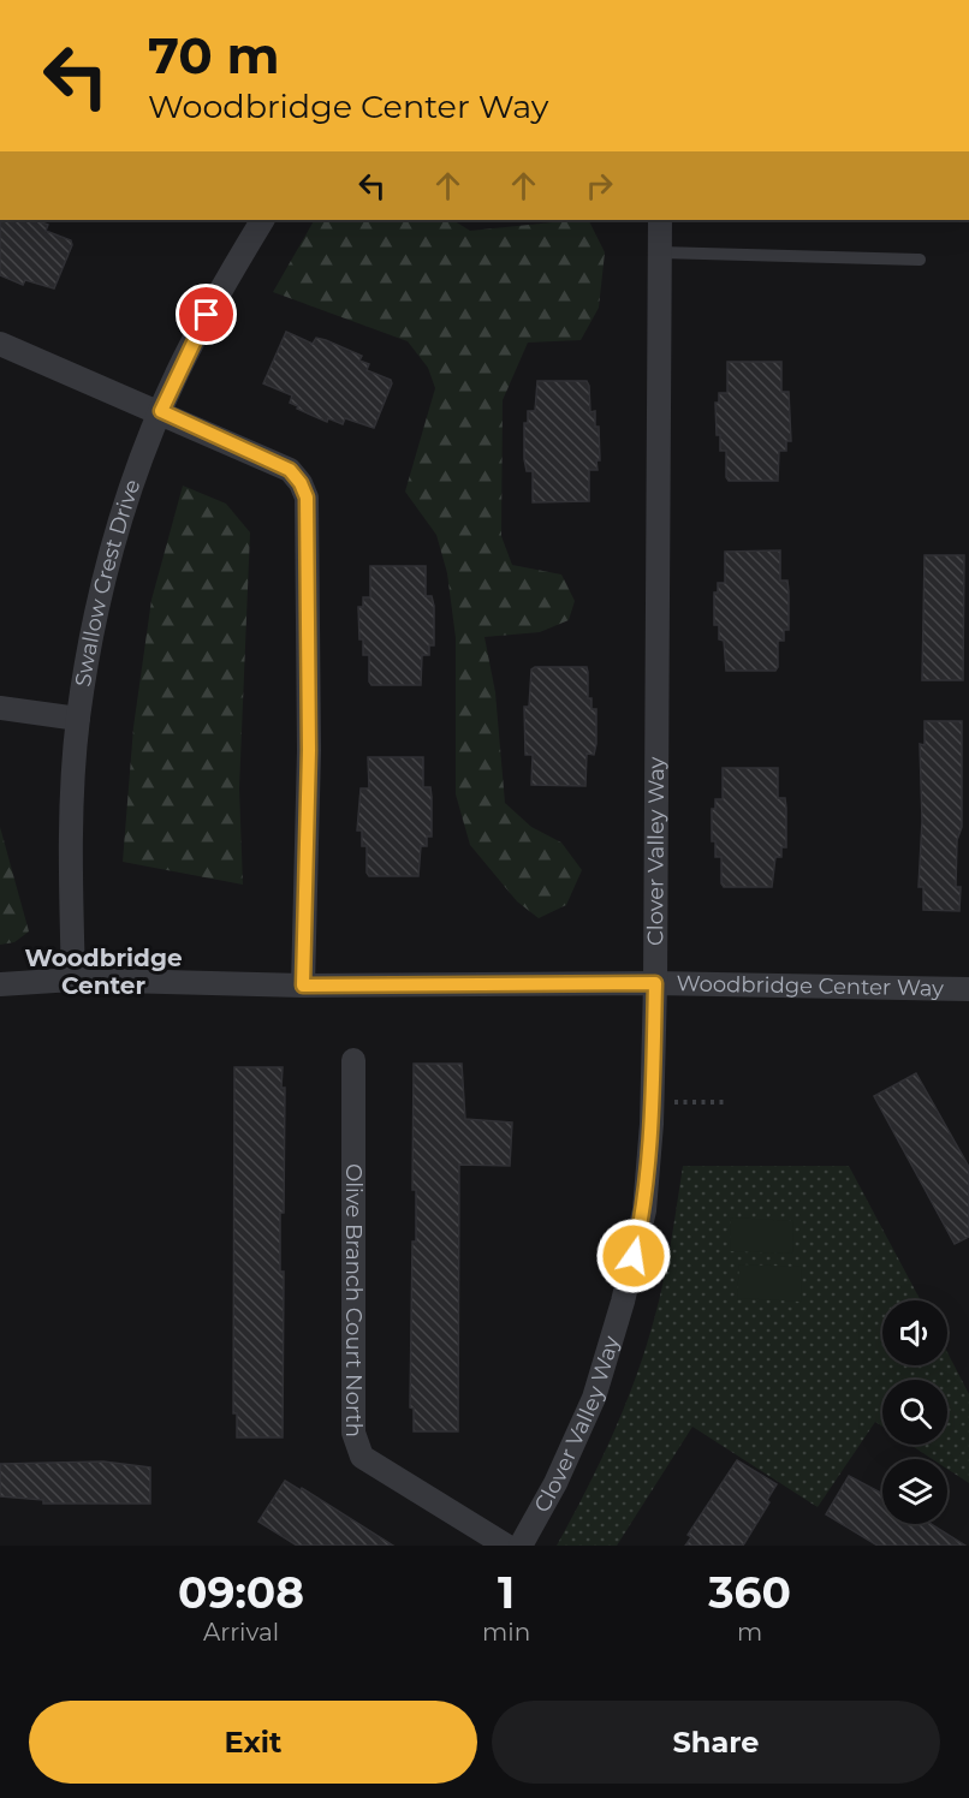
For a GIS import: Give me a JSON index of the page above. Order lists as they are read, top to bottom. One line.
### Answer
{"streets":{"street":["Swallow Crest Drive","Clover Valley Way","Woodbridge Center Way","Olive Branch Court North"]},"crossings":[["Swallow Crest Drive","Woodbridge Center Way"],["Clover Valley Way","Woodbridge Center Way"]],"districts":["Woodbridge Center"],"page":{"turn":["70 m","Woodbridge Center Way"],"eta":["09:08","Arrival","1","min","360","m"],"buttons":["Exit","Share"]}}
